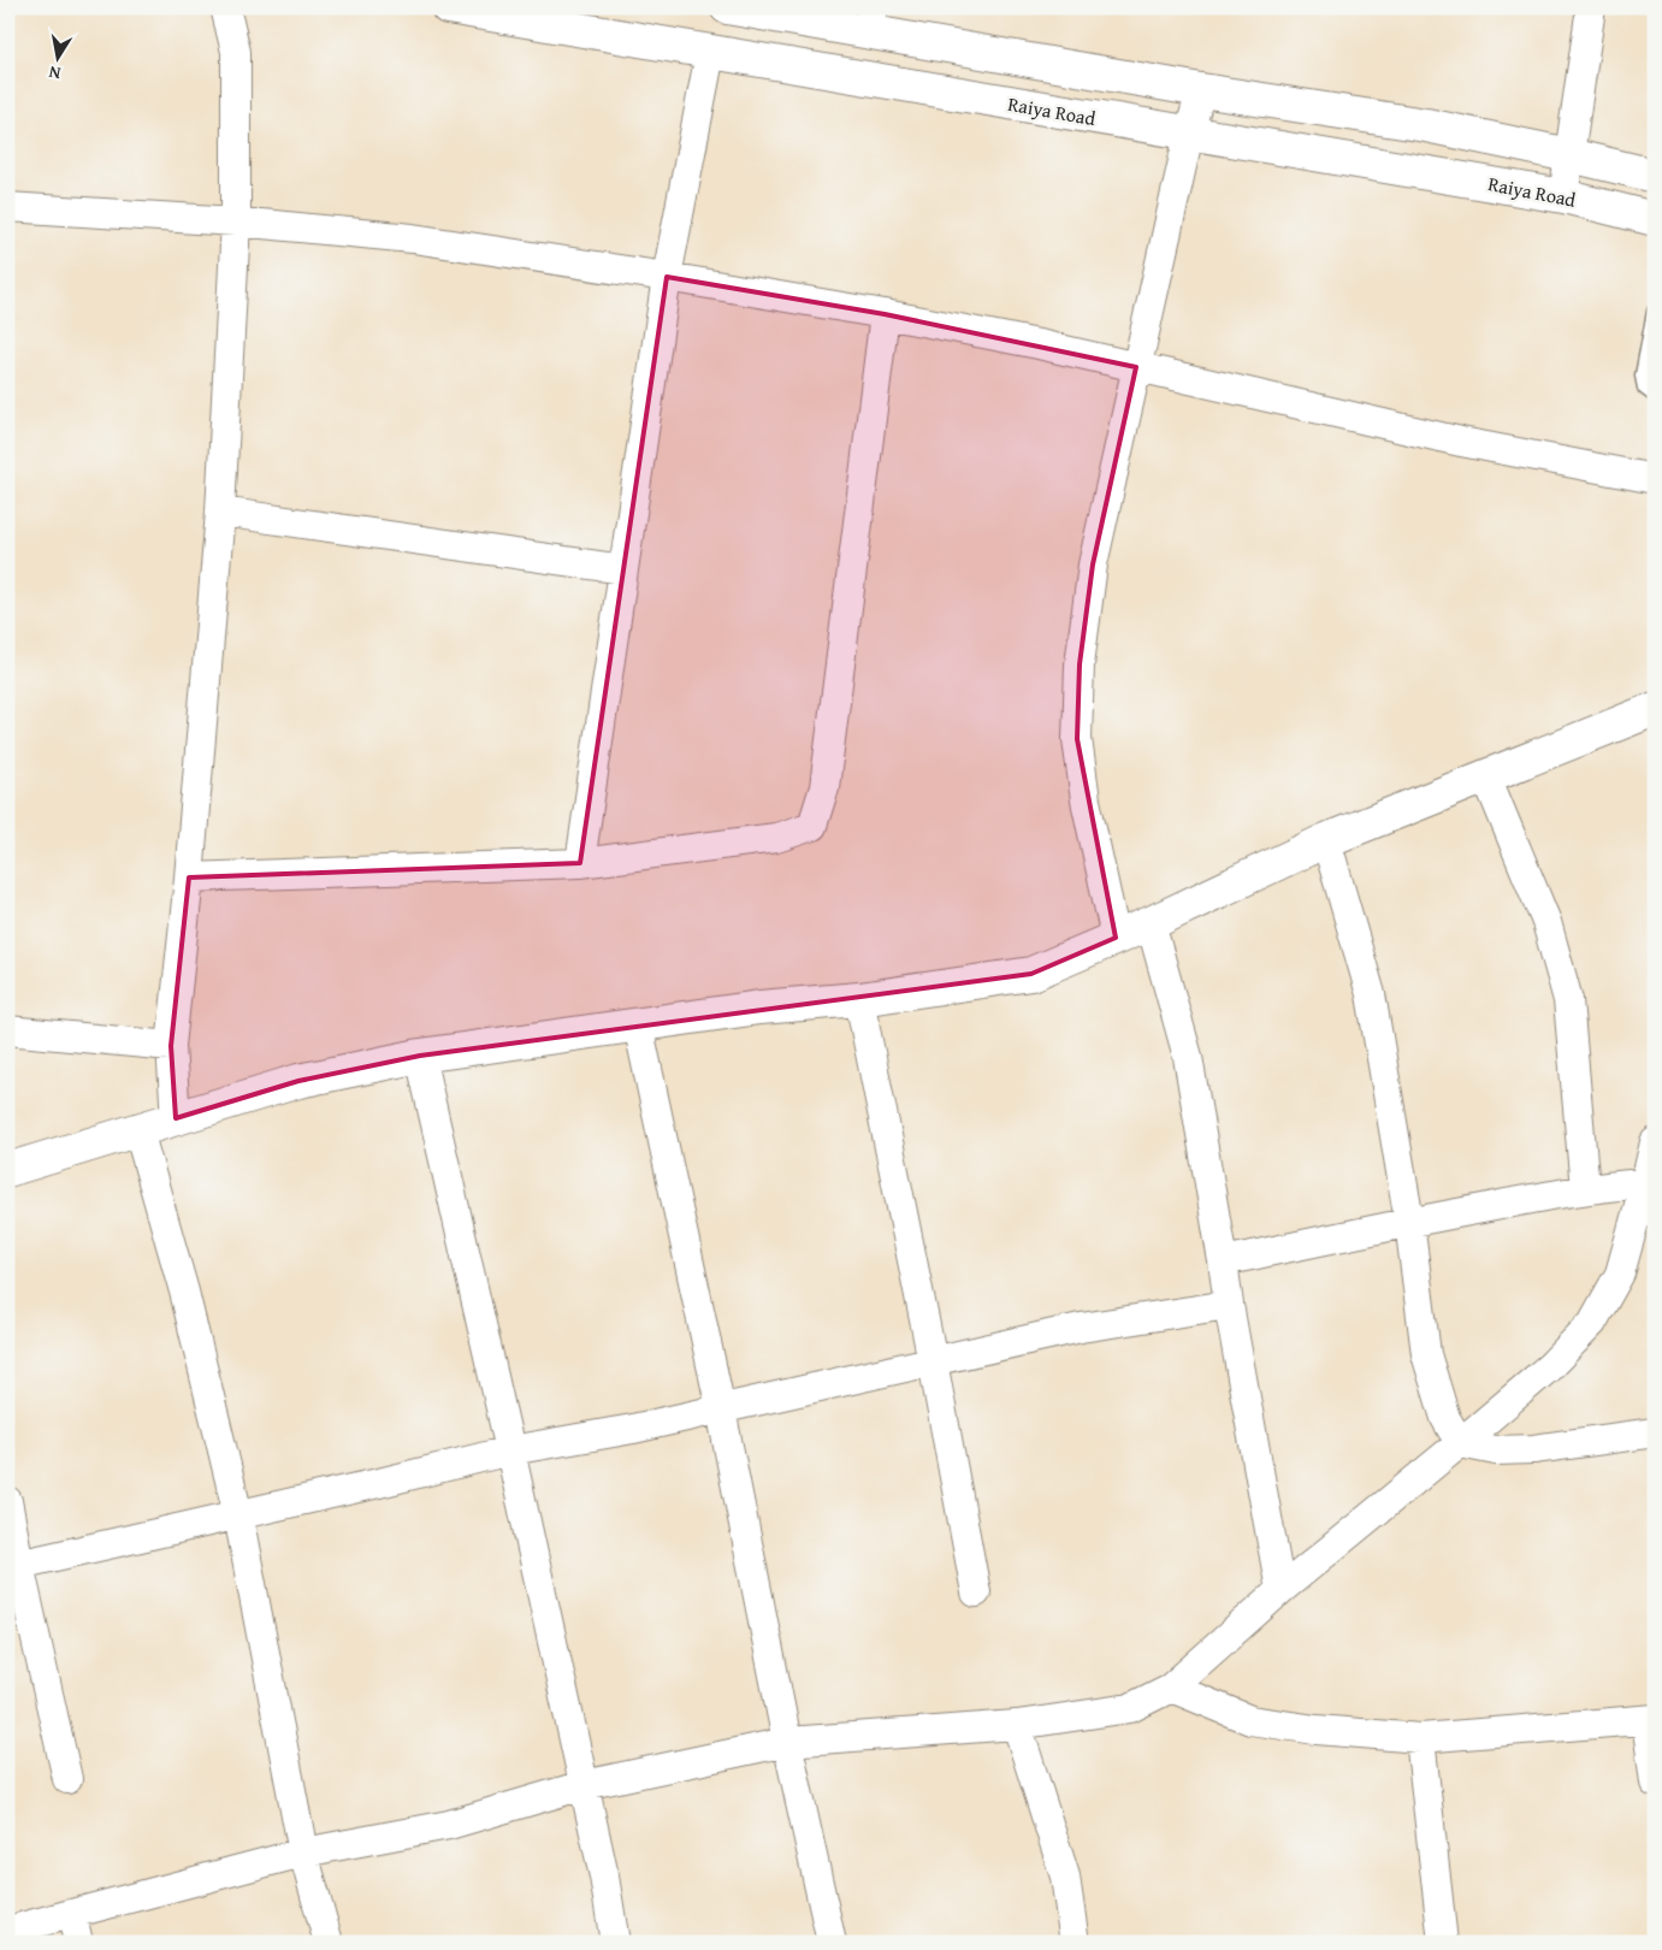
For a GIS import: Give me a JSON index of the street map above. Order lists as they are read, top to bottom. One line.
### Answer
{"streets":{"street":["Raiya Road"]},"north":"bottom"}
